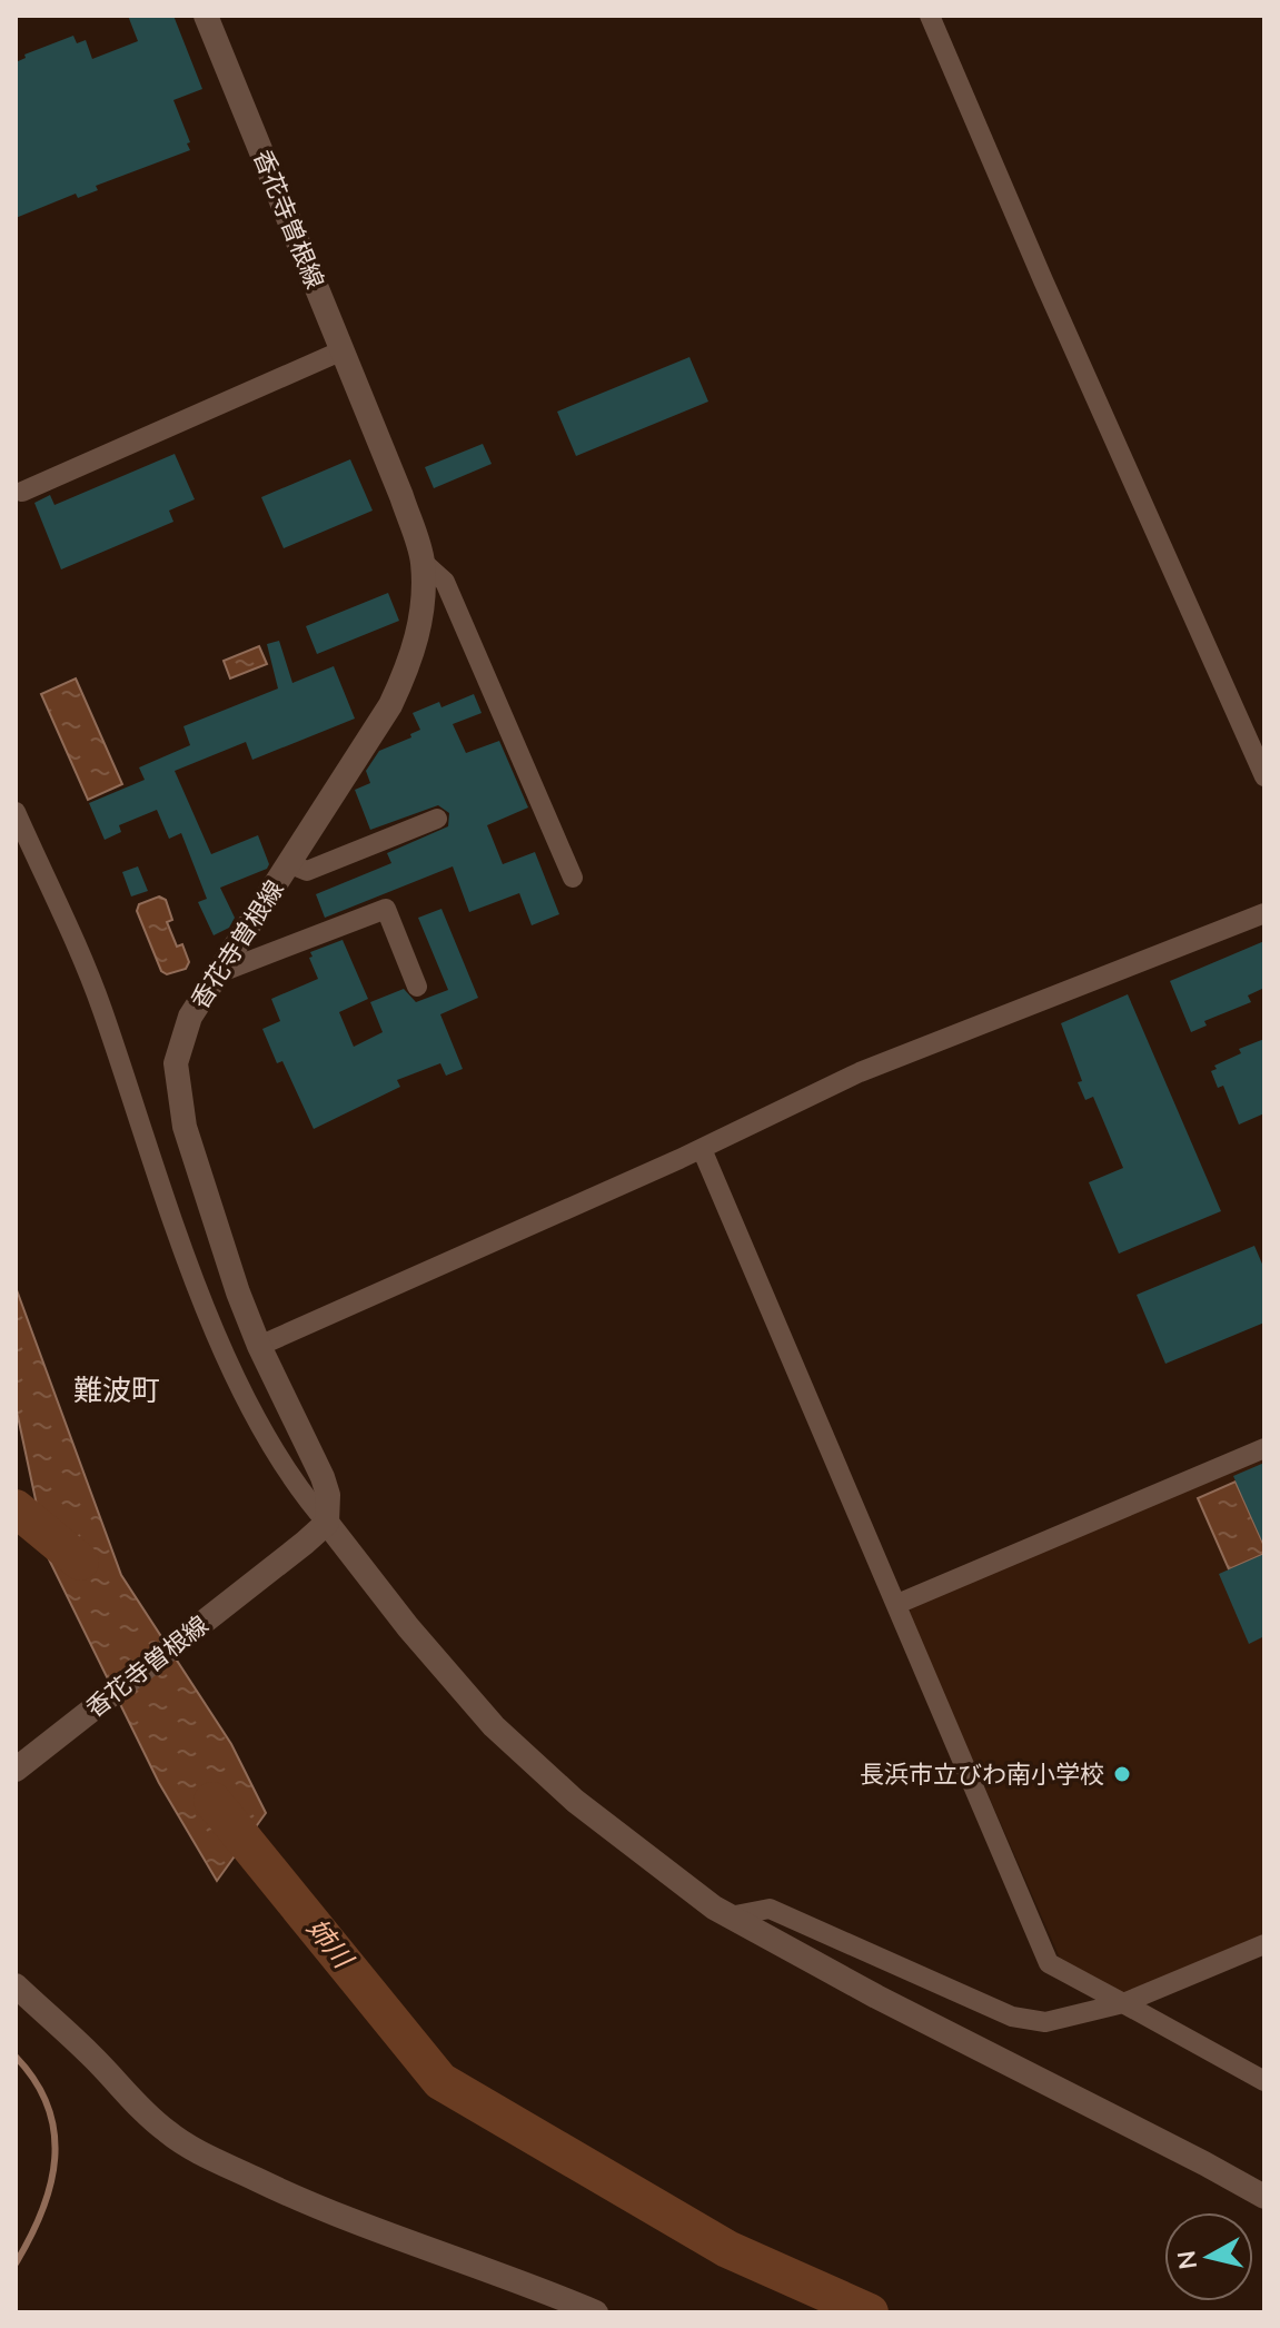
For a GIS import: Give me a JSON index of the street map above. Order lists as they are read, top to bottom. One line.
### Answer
{"streets":{"main road":["香花寺曽根線"]},"districts":["難波町"],"water":["姉川"],"places":["長浜市立びわ南小学校"],"north":"left"}
